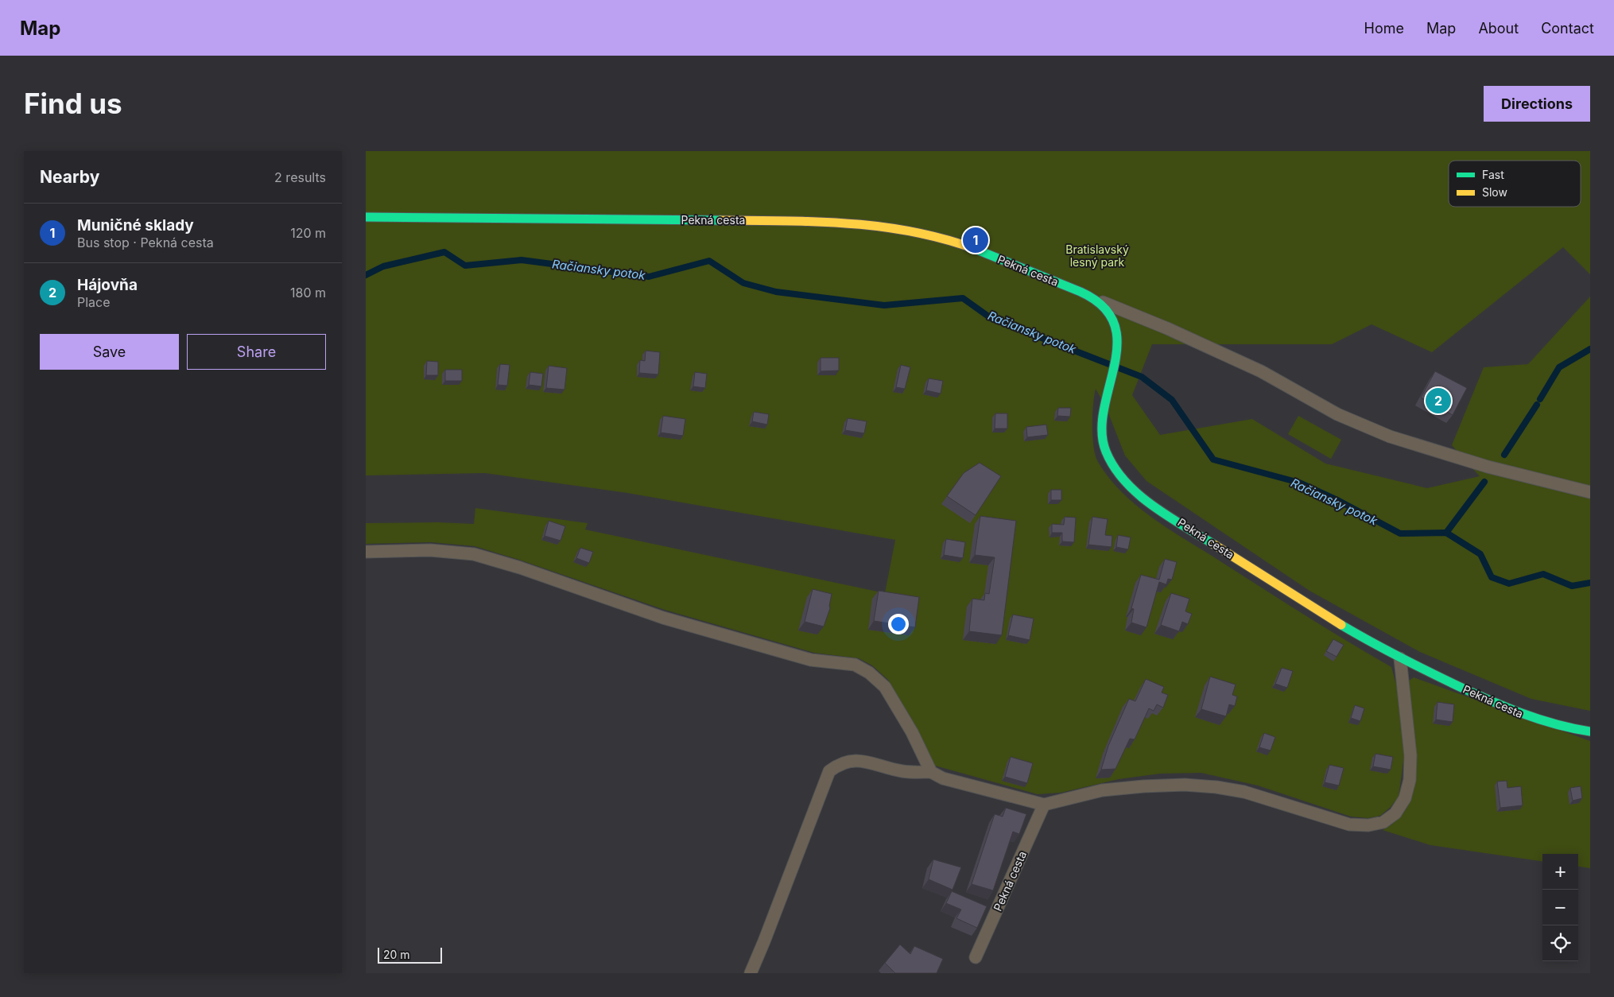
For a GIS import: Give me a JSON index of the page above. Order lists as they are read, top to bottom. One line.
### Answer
{"streets":{"street":["Pekná cesta"]},"water":["Račiansky potok"],"parks":["Bratislavský lesný park"],"legend":["Fast","Slow"],"scale_bar":"20 m","page":{"header":"Map","nav":["Home","Map","About","Contact"],"buttons":["Directions",["Save","Share"]],"title":"Find us","heading":["Nearby","2 results"],"list":[{"mark":"1","name":"Muničné sklady","note":"Bus stop · Pekná cesta","value":"120 m"},{"mark":"2","name":"Hájovňa","note":"Place","value":"180 m"}],"pins":["1","2"],"map_buttons":["+","−"],"scale":"20 m"}}
